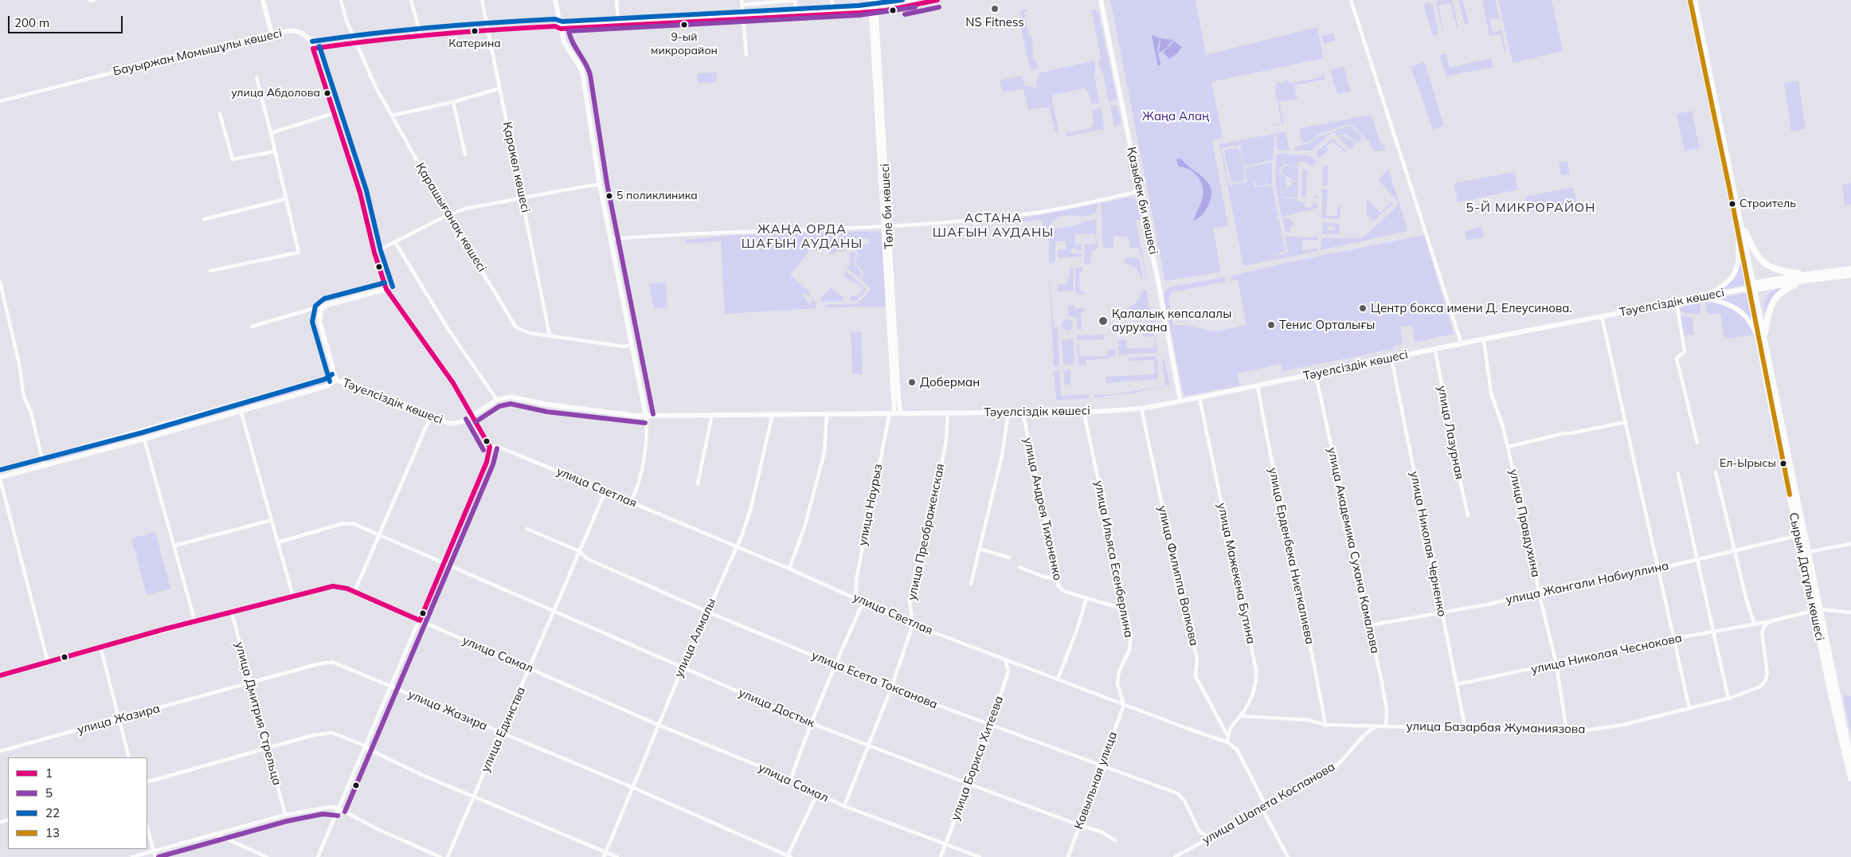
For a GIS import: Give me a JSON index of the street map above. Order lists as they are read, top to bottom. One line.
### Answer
{"streets":{"highway":["Сырым Датұлы көшесі"],"main road":["Бауыржан Момышұлы көшесі","Қазыбек би көшесі","Төле би көшесі","Тәуелсіздік көшесі"],"street":["Қаракөл көшесі","Қарашығанақ көшесі","улица Лазурная","улица Светлая","улица Наурыз","улица Андрея Тихоненко","улица Правдухина","улица Преображенская","улица Николая Черненко","улица Академика Сухана Камалова","улица Ерденбека Ниеткалиева","улица Ильяса Есенберлина","улица Мажекена Бутина","улица Филиппа Волкова","улица Жангали Набиуллина","улица Алмалы","улица Николая Чеснокова","улица Самал","улица Есета Токсанова","улица Достык","улица Жазира","улица Дмитрия Стрельца","улица Базарбая Жуманиязова","улица Единства","улица Бориса Хитеева","Ковыльная улица","улица Шапета Коспанова"]},"crossings":[["Қаракөл көшесі","Қарашығанақ көшесі"],["Қазыбек би көшесі","Тәуелсіздік көшесі"],["Төле би көшесі","Тәуелсіздік көшесі"],["Төле би көшесі","улица Наурыз"],["Тәуелсіздік көшесі","улица Лазурная"],["Тәуелсіздік көшесі","улица Наурыз"],["Тәуелсіздік көшесі","улица Андрея Тихоненко"],["Тәуелсіздік көшесі","улица Правдухина"],["Тәуелсіздік көшесі","улица Преображенская"],["Тәуелсіздік көшесі","улица Николая Черненко"],["Тәуелсіздік көшесі","улица Академика Сухана Камалова"],["Тәуелсіздік көшесі","улица Ерденбека Ниеткалиева"],["Тәуелсіздік көшесі","улица Ильяса Есенберлина"],["Тәуелсіздік көшесі","улица Мажекена Бутина"],["Тәуелсіздік көшесі","улица Филиппа Волкова"],["Тәуелсіздік көшесі","Сырым Датұлы көшесі"],["Тәуелсіздік көшесі","улица Алмалы"],["улица Светлая","улица Наурыз"],["улица Светлая","улица Преображенская"],["улица Светлая","улица Ильяса Есенберлина"],["улица Светлая","улица Мажекена Бутина"],["улица Светлая","улица Алмалы"],["улица Светлая","улица Единства"],["улица Светлая","улица Бориса Хитеева"],["улица Светлая","Ковыльная улица"],["улица Светлая","улица Шапета Коспанова"],["улица Андрея Тихоненко","улица Ильяса Есенберлина"],["улица Правдухина","улица Жангали Набиуллина"],["улица Правдухина","улица Николая Чеснокова"],["улица Правдухина","улица Базарбая Жуманиязова"],["улица Преображенская","улица Самал"],["улица Преображенская","улица Есета Токсанова"],["улица Преображенская","улица Достык"],["улица Николая Черненко","улица Жангали Набиуллина"],["улица Николая Черненко","улица Николая Чеснокова"],["улица Николая Черненко","улица Базарбая Жуманиязова"],["улица Академика Сухана Камалова","улица Жангали Набиуллина"],["улица Академика Сухана Камалова","улица Базарбая Жуманиязова"],["улица Ильяса Есенберлина","Ковыльная улица"],["улица Мажекена Бутина","улица Филиппа Волкова"],["Сырым Датұлы көшесі","улица Жангали Набиуллина"],["Сырым Датұлы көшесі","улица Николая Чеснокова"],["улица Алмалы","улица Самал"],["улица Алмалы","улица Есета Токсанова"],["улица Алмалы","улица Достык"],["улица Алмалы","улица Жазира"],["улица Николая Чеснокова","улица Базарбая Жуманиязова"],["улица Самал","улица Дмитрия Стрельца"],["улица Самал","улица Единства"],["улица Самал","улица Бориса Хитеева"],["улица Есета Токсанова","улица Единства"],["улица Есета Токсанова","улица Бориса Хитеева"],["улица Есета Токсанова","Ковыльная улица"],["улица Есета Токсанова","улица Шапета Коспанова"],["улица Достык","улица Единства"],["улица Достык","улица Бориса Хитеева"],["улица Достык","Ковыльная улица"],["улица Жазира","улица Дмитрия Стрельца"],["улица Жазира","улица Единства"],["улица Базарбая Жуманиязова","улица Шапета Коспанова"]],"districts":["5-Й МИКРОРАЙОН","АСТАНА ШАҒЫН АУДАНЫ","ЖАҢА ОРДА ШАҒЫН АУДАНЫ"],"parks":["Жаңа Алаң"],"places":["NS Fitness","9-ый микрорайон","Катерина","улица Абдолова","5 поликлиника","Строитель","Центр бокса имени Д. Елеусинова.","Қалалық көпсалалы аурухана","Тенис Орталығы","Доберман","Ел-Ырысы"],"lines":["transit line 1","transit line 22","transit line 13","transit line 5"],"legend":["1","5","22","13"],"scale_bar":"200 m"}
